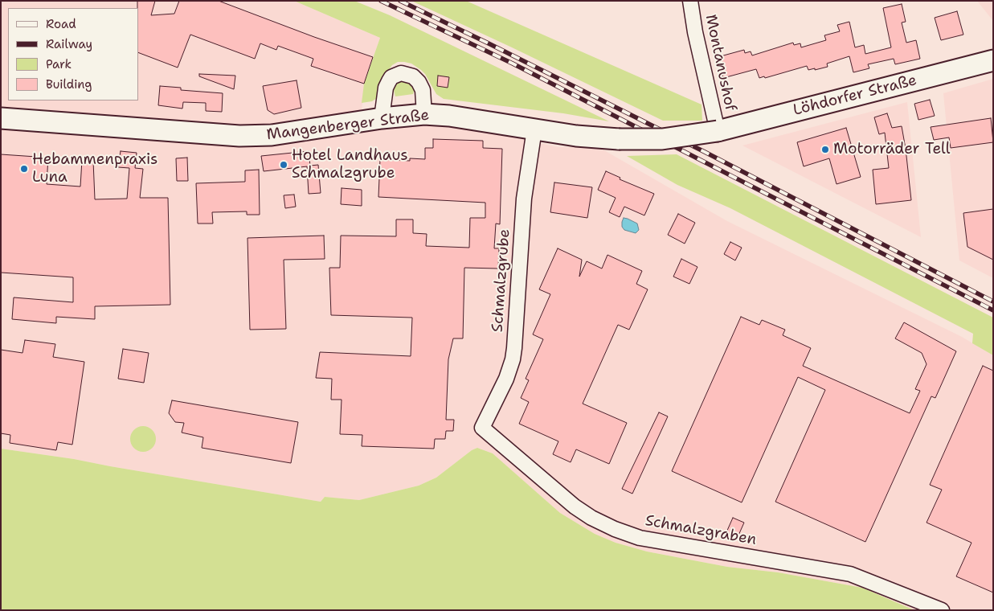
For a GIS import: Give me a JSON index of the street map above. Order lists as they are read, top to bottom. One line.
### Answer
{"streets":{"main road":["Löhdorfer Straße","Mangenberger Straße"],"street":["Montanushof","Schmalzgrube","Schmalzgraben"]},"crossings":[["Montanushof","Löhdorfer Straße"],["Montanushof","Mangenberger Straße"],["Löhdorfer Straße","Mangenberger Straße"],["Mangenberger Straße","Schmalzgrube"],["Schmalzgrube","Schmalzgraben"]],"places":["Motorräder Tell","Hotel Landhaus Schmalzgrube","Hebammenpraxis Luna"],"legend":["Road","Railway","Park","Building"]}
